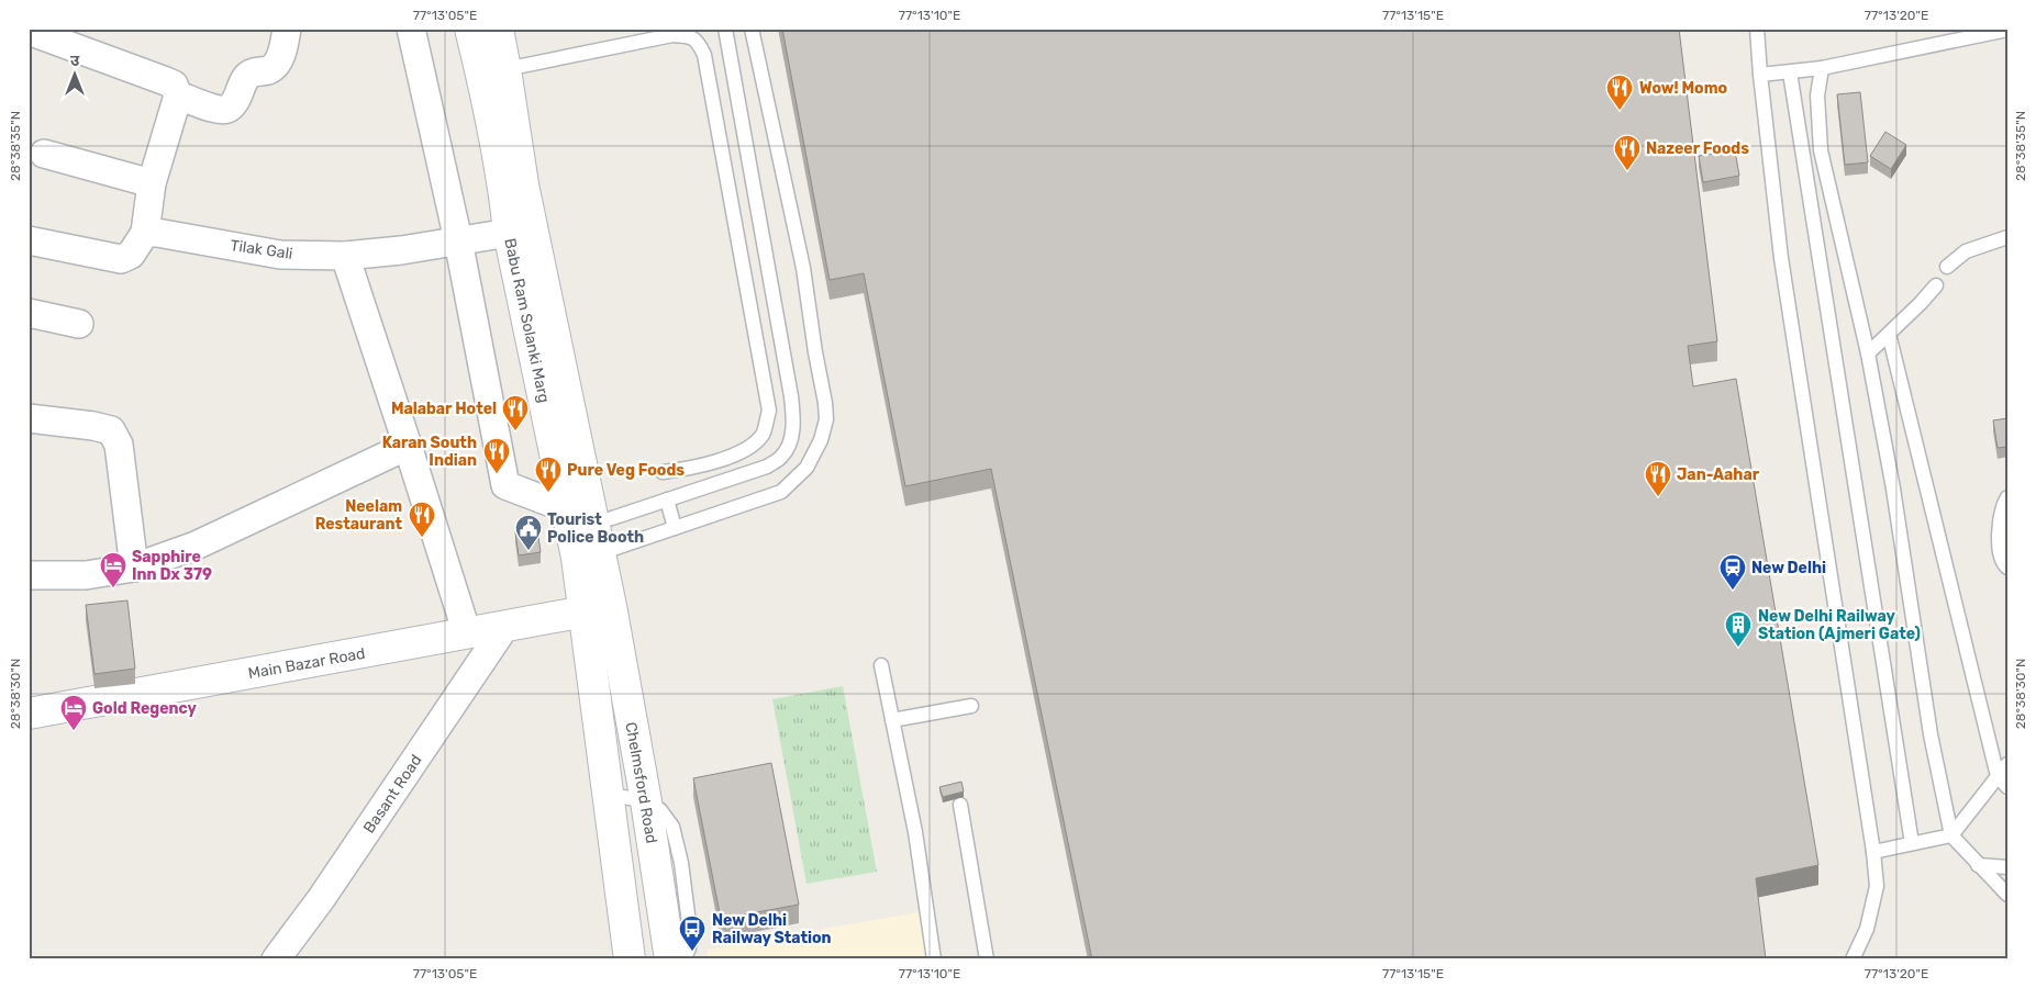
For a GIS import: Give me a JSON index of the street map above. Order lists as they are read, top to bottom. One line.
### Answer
{"streets":{"main road":["Babu Ram Solanki Marg","Main Bazar Road","Chelmsford Road"],"street":["Tilak Gali","Basant Road"]},"crossings":[["Tilak Gali","Babu Ram Solanki Marg"],["Babu Ram Solanki Marg","Main Bazar Road"],["Babu Ram Solanki Marg","Chelmsford Road"],["Main Bazar Road","Chelmsford Road"],["Main Bazar Road","Basant Road"]],"places":{"restaurant":["Wow! Momo","Nazeer Foods","Malabar Hotel","Karan South Indian","Pure Veg Foods","Jan-Aahar","Neelam Restaurant"],"public building":["Tourist Police Booth"],"hotel":["Sapphire Inn Dx 379","Gold Regency"],"station":["New Delhi"],"building":["New Delhi Railway Station (Ajmeri Gate)"],"bus stop":["New Delhi Railway Station"]},"north":"top","coordinates":["77°13'05\"E","77°13'10\"E","77°13'15\"E","77°13'20\"E","28°38'35\"N","28°38'30\"N"]}
